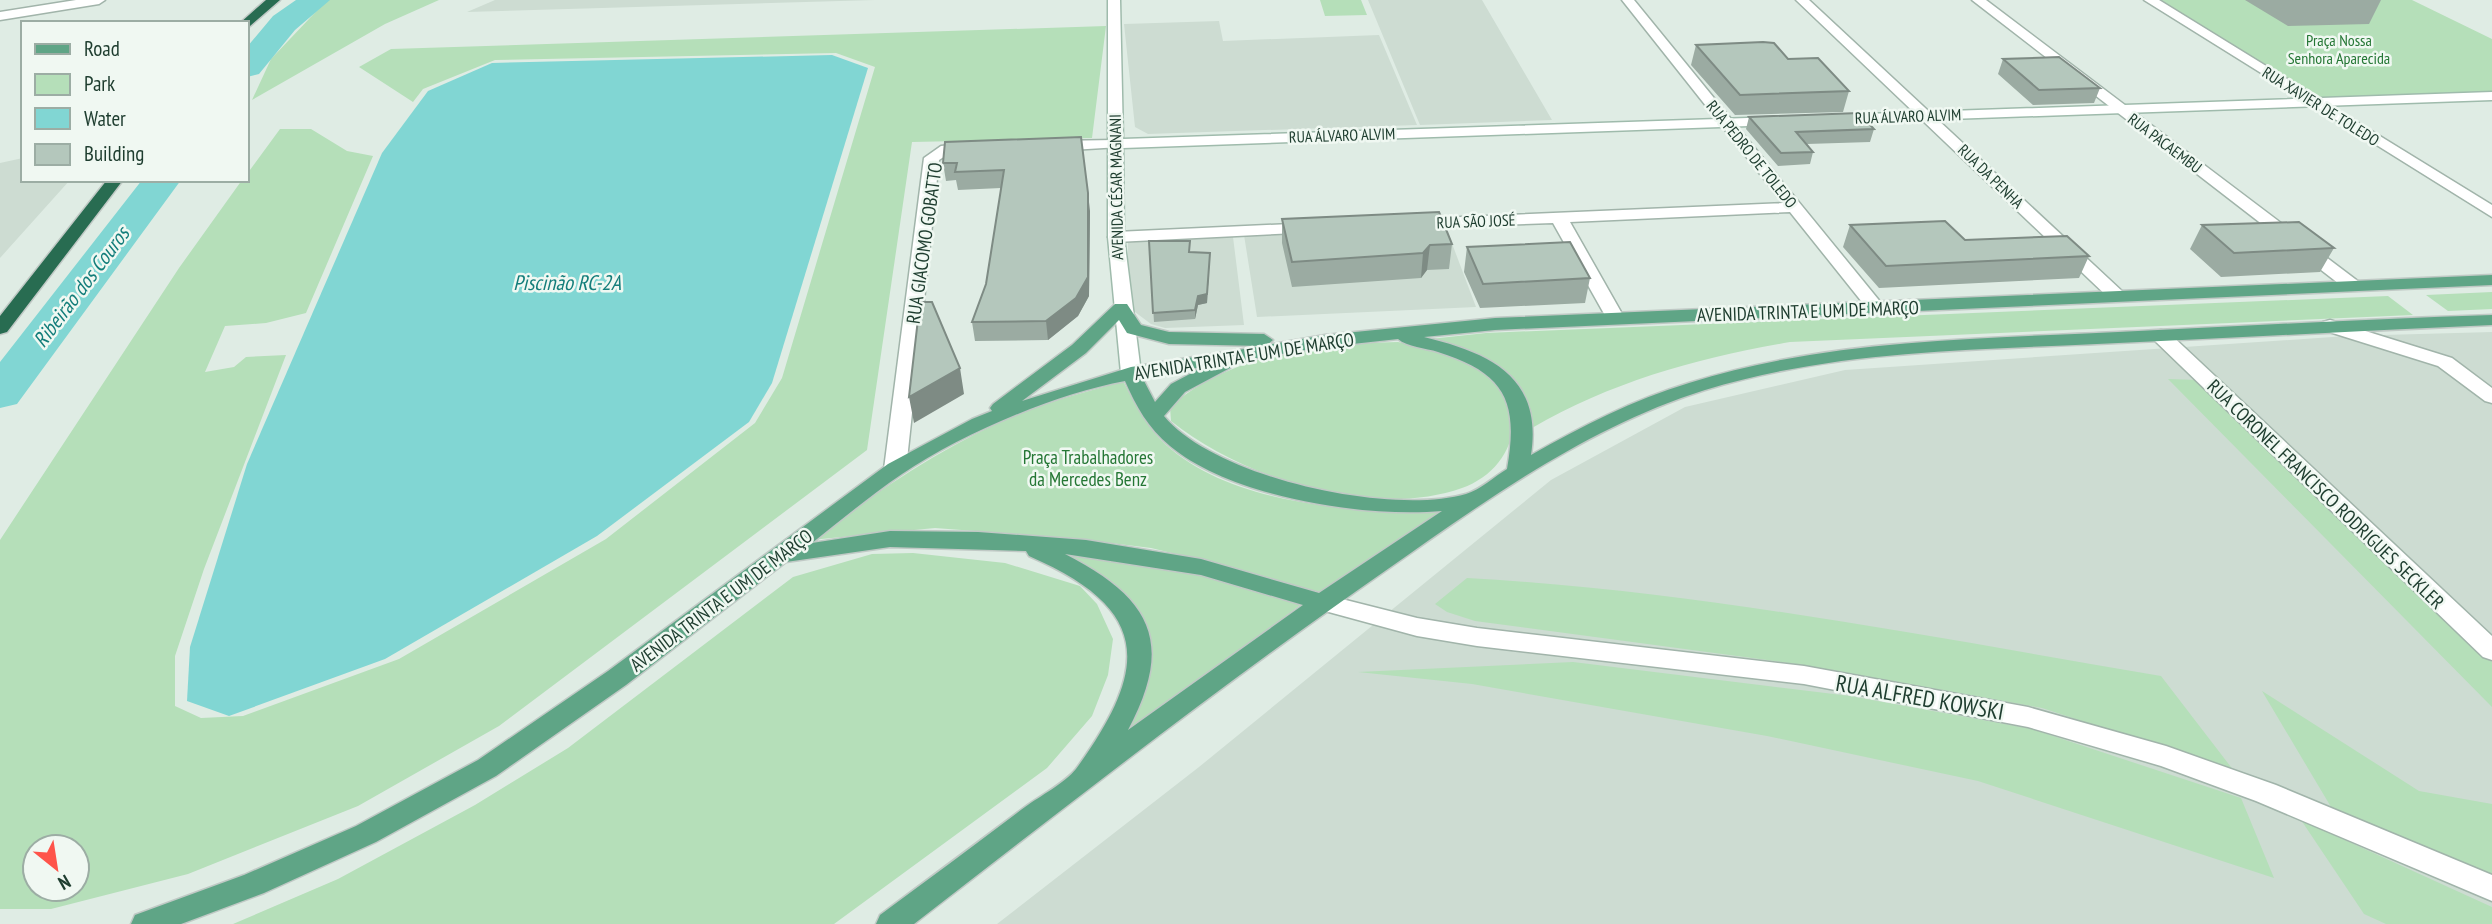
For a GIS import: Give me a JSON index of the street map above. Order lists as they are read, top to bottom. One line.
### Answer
{"streets":{"main road":["AVENIDA TRINTA E UM DE MARÇO"],"street":["RUA XAVIER DE TOLEDO","RUA ÁLVARO ALVIM","RUA PACAEMBU","RUA PEDRO DE TOLEDO","RUA DA PENHA","AVENIDA CÉSAR MAGNANI","RUA SÃO JOSÉ","RUA GIACOMO GOBATTO","RUA CORONEL FRANCISCO RODRIGUES SECKLER","RUA ALFRED KOWSKI"]},"crossings":[["RUA XAVIER DE TOLEDO","RUA ÁLVARO ALVIM"],["RUA ÁLVARO ALVIM","RUA PACAEMBU"],["RUA ÁLVARO ALVIM","RUA PEDRO DE TOLEDO"],["RUA ÁLVARO ALVIM","RUA DA PENHA"],["RUA ÁLVARO ALVIM","AVENIDA CÉSAR MAGNANI"],["RUA PACAEMBU","AVENIDA TRINTA E UM DE MARÇO"],["RUA PEDRO DE TOLEDO","RUA SÃO JOSÉ"],["RUA PEDRO DE TOLEDO","AVENIDA TRINTA E UM DE MARÇO"],["RUA DA PENHA","AVENIDA TRINTA E UM DE MARÇO"],["AVENIDA CÉSAR MAGNANI","AVENIDA TRINTA E UM DE MARÇO"],["RUA GIACOMO GOBATTO","AVENIDA TRINTA E UM DE MARÇO"],["AVENIDA TRINTA E UM DE MARÇO","RUA CORONEL FRANCISCO RODRIGUES SECKLER"],["AVENIDA TRINTA E UM DE MARÇO","RUA ALFRED KOWSKI"]],"water":["Piscinão RC-2A","Ribeirão dos Couros"],"parks":["Praça Nossa Senhora Aparecida","Praça Trabalhadores da Mercedes Benz"],"legend":["Road","Park","Water","Building"],"north":"bottom right"}
